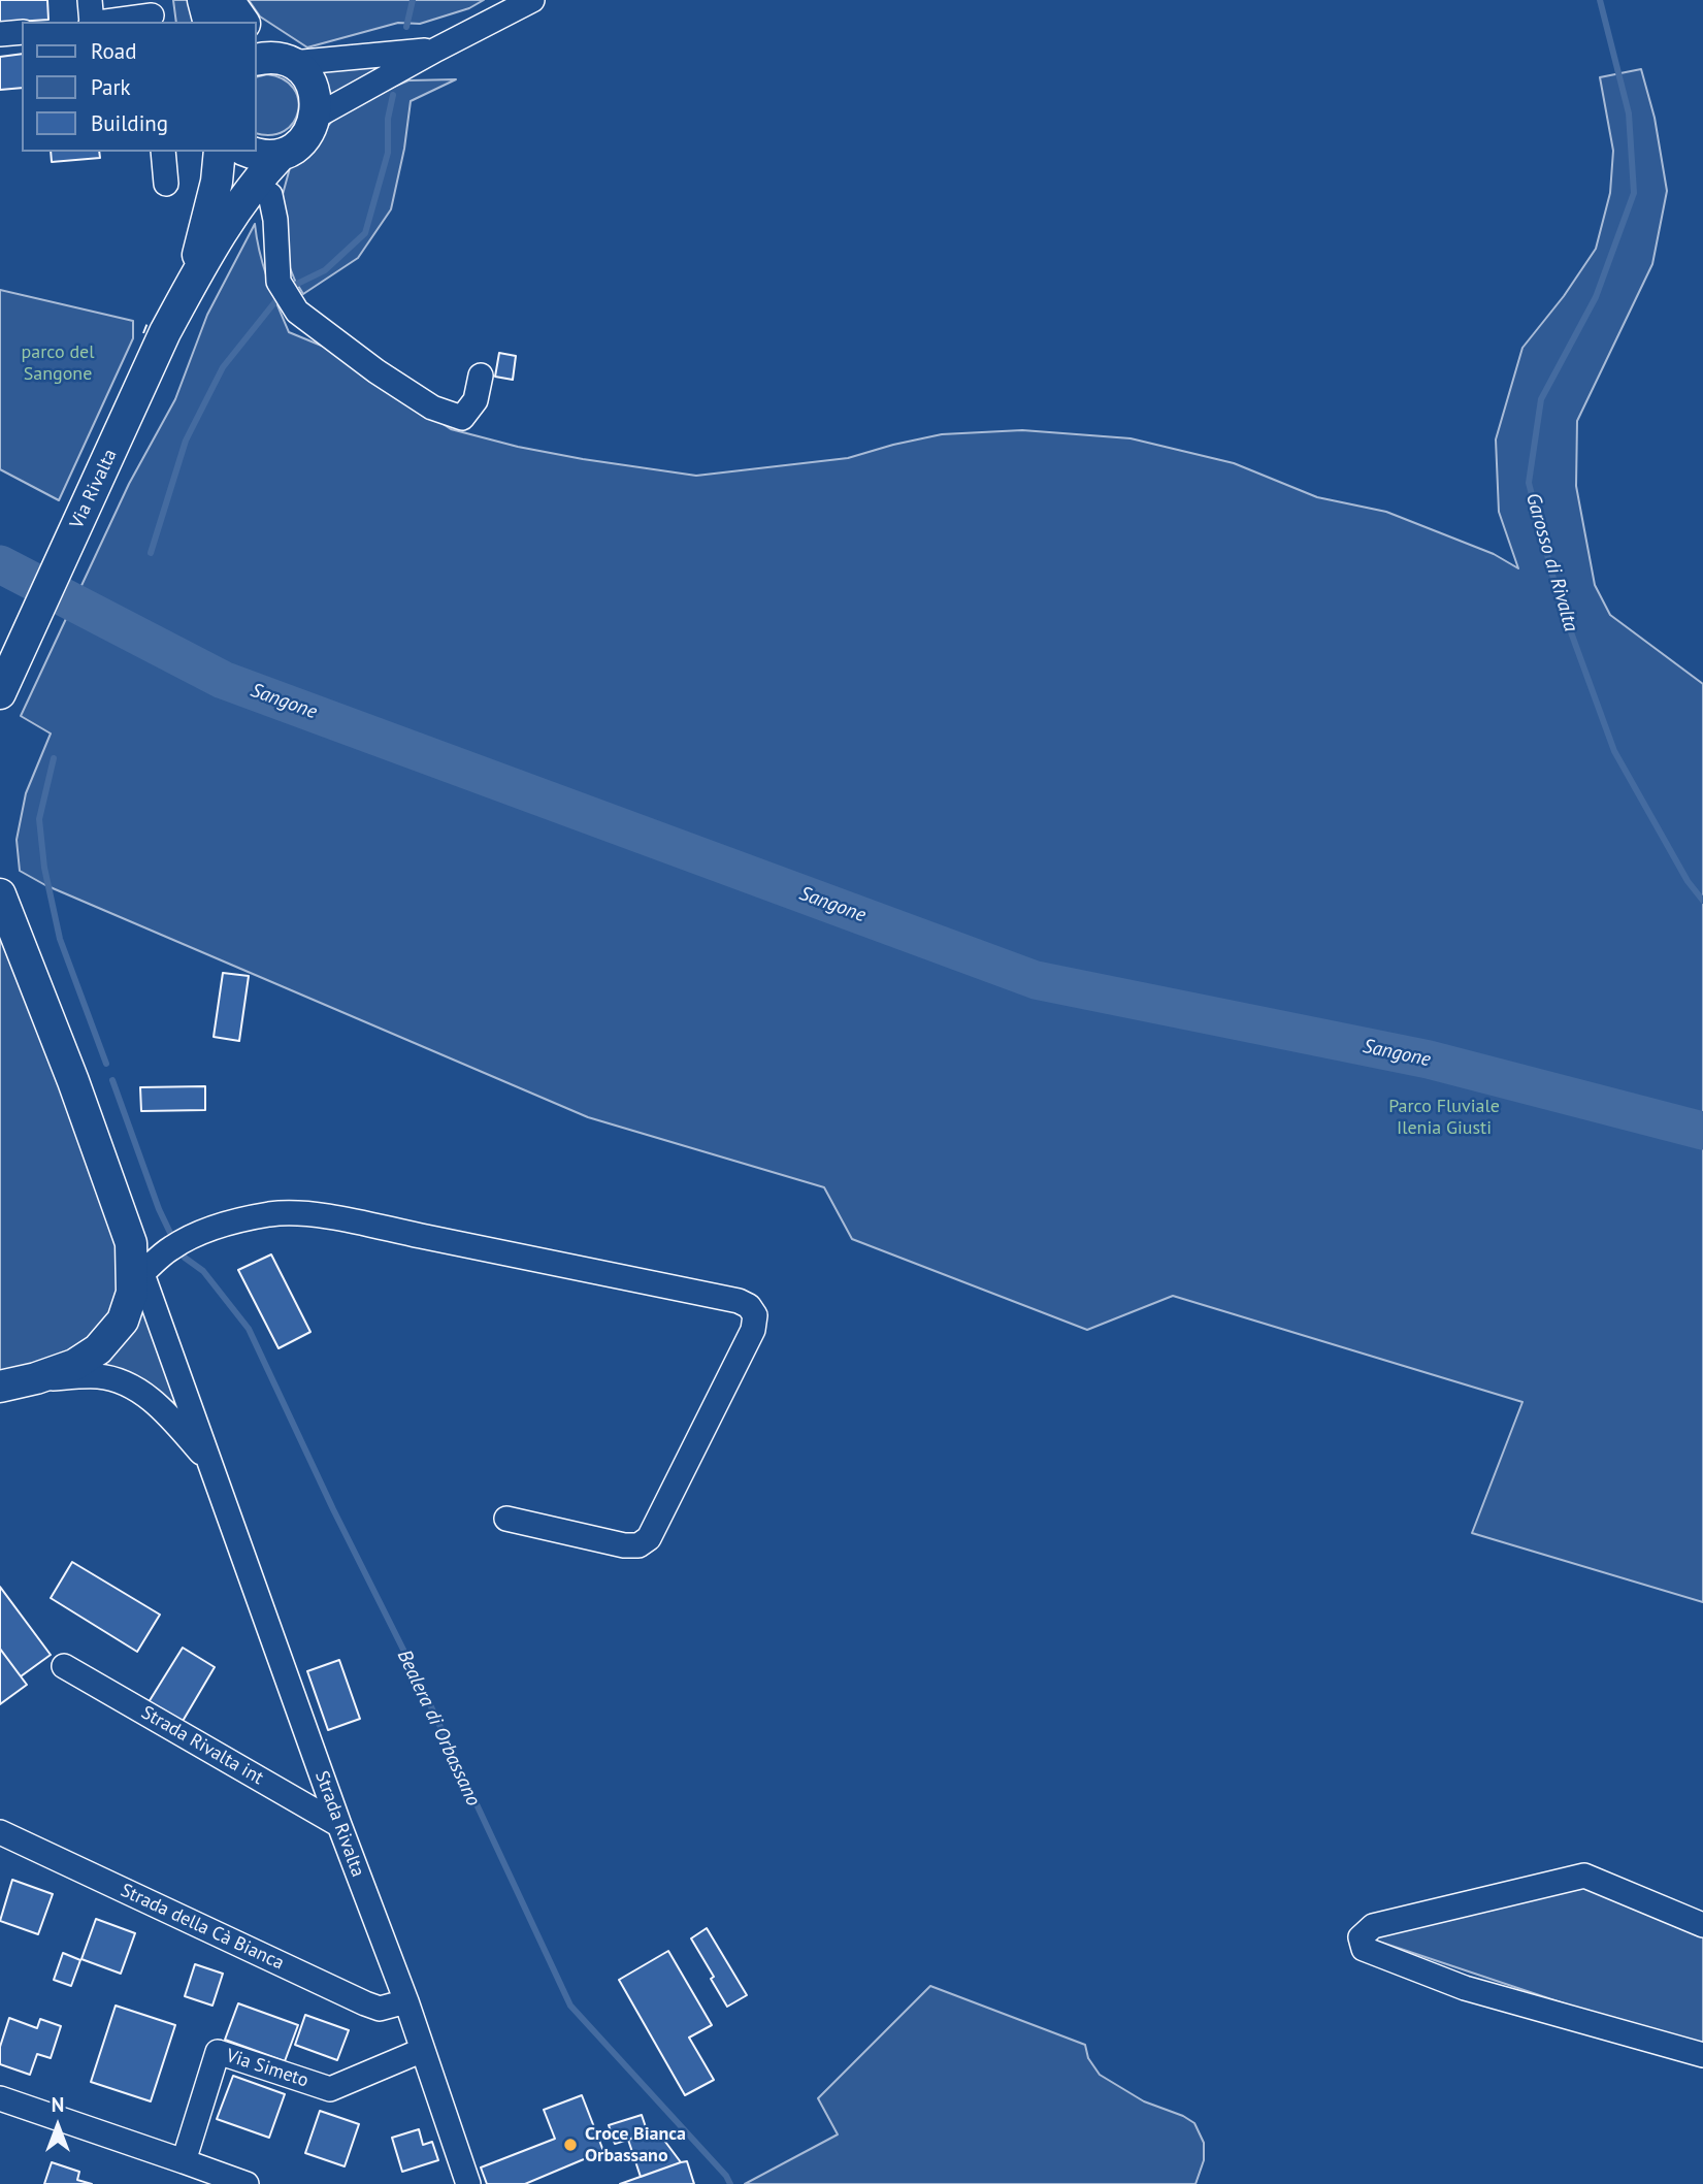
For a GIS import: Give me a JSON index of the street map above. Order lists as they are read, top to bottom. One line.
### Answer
{"streets":{"main road":["Via Rivalta"],"street":["Strada Rivalta int","Strada Rivalta","Strada della Cà Bianca","Via Simeto"]},"crossings":[["Strada Rivalta int","Strada Rivalta"],["Strada Rivalta","Strada della Cà Bianca"],["Strada Rivalta","Via Simeto"]],"water":["Garosso di Rivalta","Sangone","Bealera di Orbassano"],"parks":["parco del Sangone","Parco Fluviale Ilenia Giusti"],"places":["Croce Bianca Orbassano"],"legend":["Road","Park","Building"],"north":"top"}
